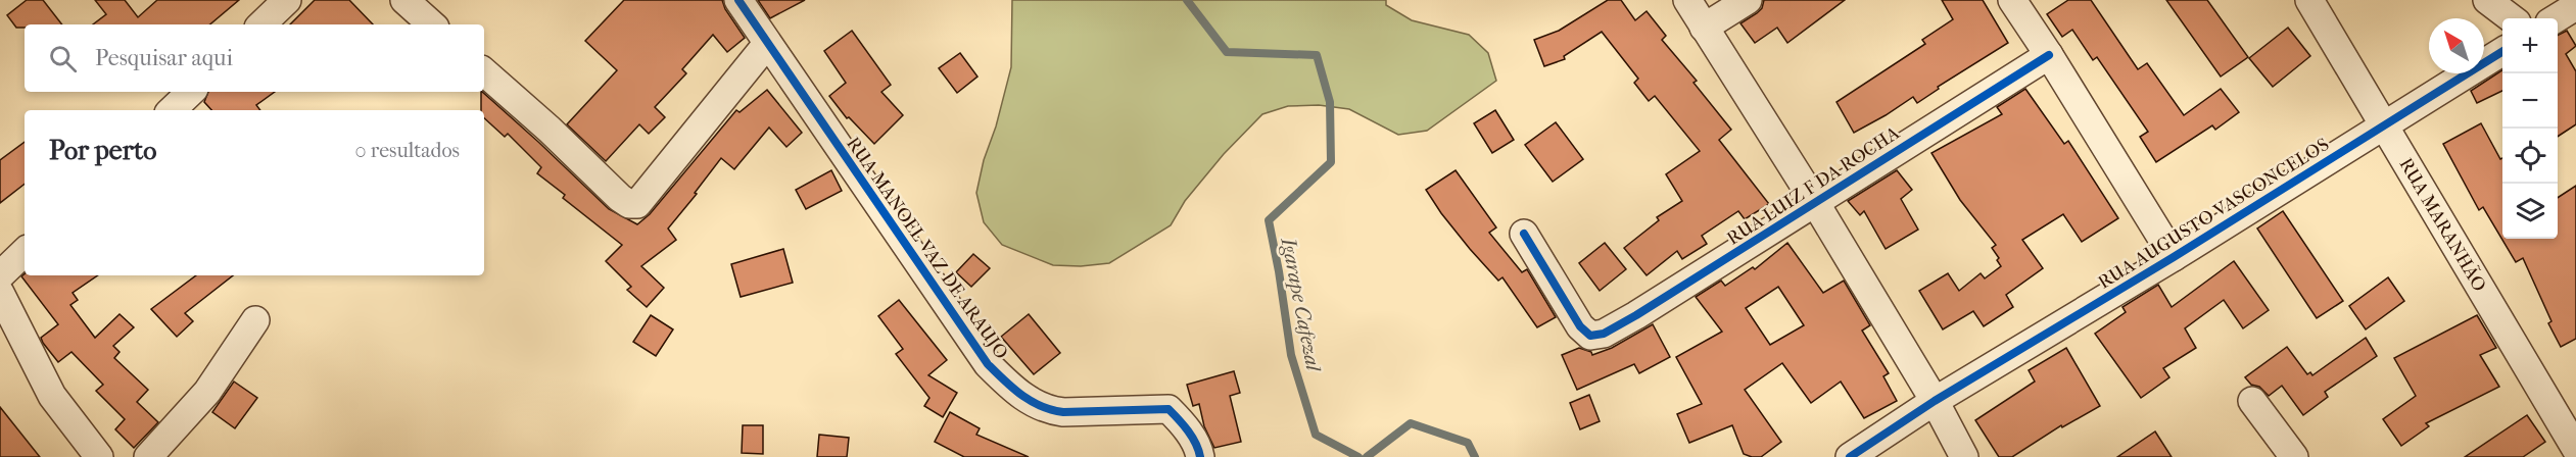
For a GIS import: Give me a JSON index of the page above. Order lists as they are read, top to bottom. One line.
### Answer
{"streets":{"street":["RUA LUIZ F DA ROCHA","RUA AUGUSTO VASCONCELOS","RUA MARANHÃO","RUA MANOEL VAZ DE ARAUJO"]},"crossings":[["RUA AUGUSTO VASCONCELOS","RUA MARANHÃO"]],"water":["Igarape Cafezal"],"north":"top left","page":{"map_buttons":["+","−"],"search":"Pesquisar aqui","heading":["Por perto","0 resultados"]}}
